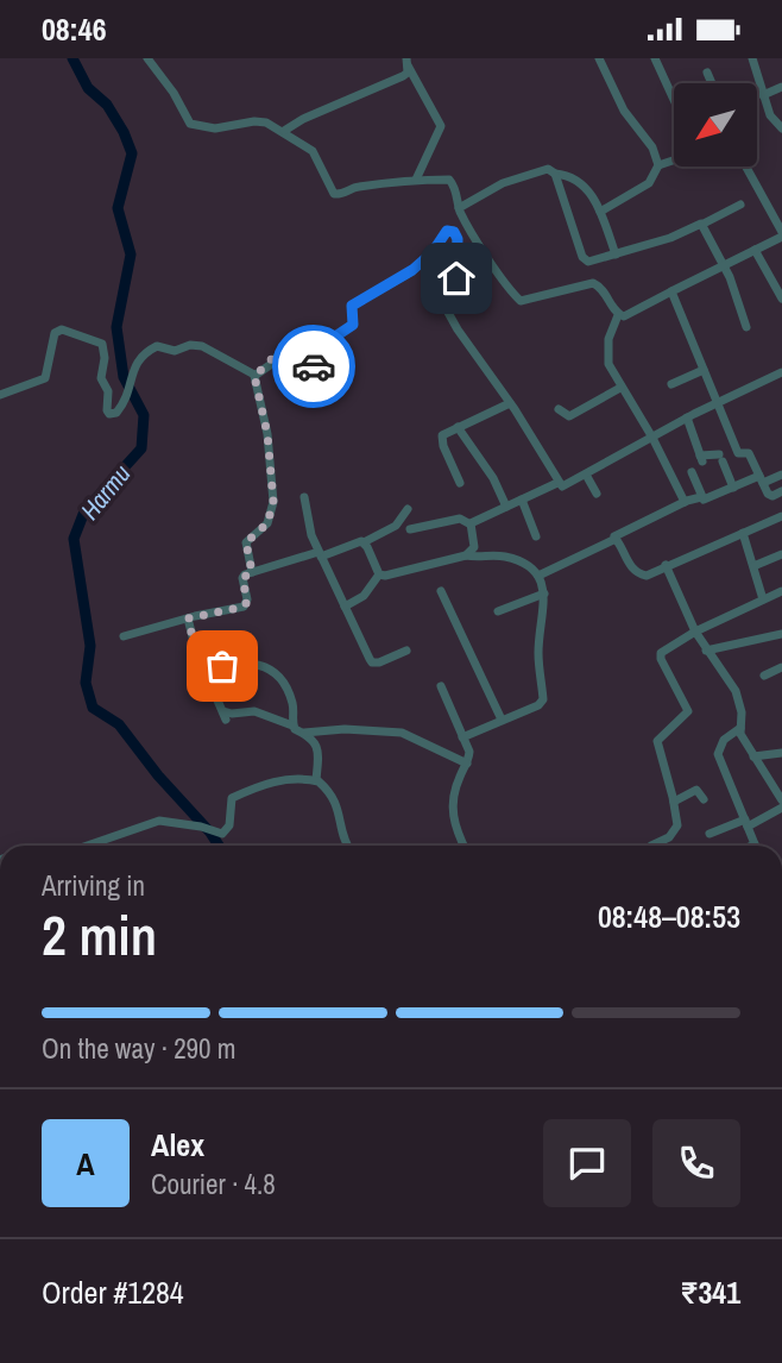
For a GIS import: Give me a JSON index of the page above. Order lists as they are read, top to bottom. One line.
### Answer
{"water":["Harmu"],"north":"bottom left","page":{"status":"08:46","heading":["2 min","Arriving in","08:48–08:53"],"panel":["Alex","Courier · 4.8","Order #1284","₹341"],"bar":"On the way · 290 m","round":"A"}}
